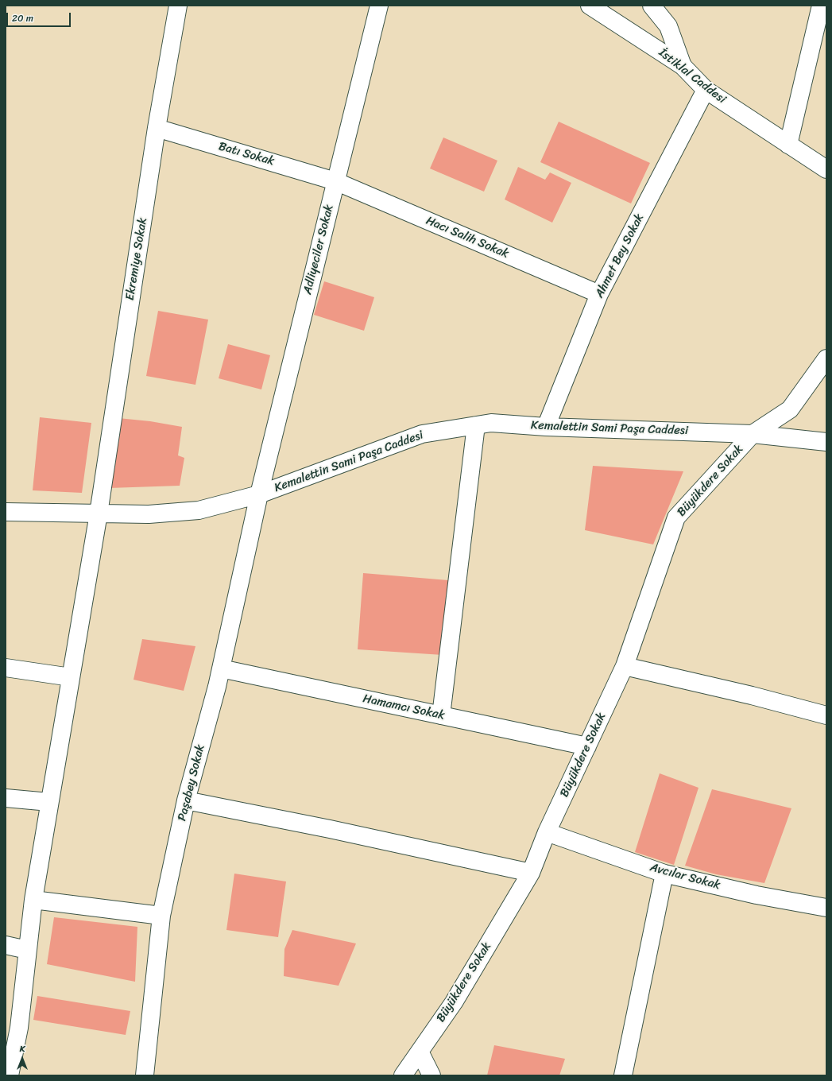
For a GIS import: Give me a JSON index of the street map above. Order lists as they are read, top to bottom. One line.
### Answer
{"streets":{"street":["İstiklal Caddesi","Batı Sokak","Hacı Salih Sokak","Adliyeciler Sokak","Ahmet Bey Sokak","Ekremiye Sokak","Kemalettin Sami Paşa Caddesi","Büyükdere Sokak","Hamamcı Sokak","Paşabey Sokak","Avcılar Sokak"]},"crossings":[["İstiklal Caddesi","Ahmet Bey Sokak"],["Batı Sokak","Hacı Salih Sokak"],["Batı Sokak","Adliyeciler Sokak"],["Batı Sokak","Ekremiye Sokak"],["Hacı Salih Sokak","Adliyeciler Sokak"],["Hacı Salih Sokak","Ahmet Bey Sokak"],["Adliyeciler Sokak","Kemalettin Sami Paşa Caddesi"],["Adliyeciler Sokak","Paşabey Sokak"],["Ahmet Bey Sokak","Kemalettin Sami Paşa Caddesi"],["Ekremiye Sokak","Kemalettin Sami Paşa Caddesi"],["Kemalettin Sami Paşa Caddesi","Büyükdere Sokak"],["Kemalettin Sami Paşa Caddesi","Paşabey Sokak"],["Büyükdere Sokak","Hamamcı Sokak"],["Büyükdere Sokak","Avcılar Sokak"],["Hamamcı Sokak","Paşabey Sokak"]],"scale_bar":"20 m","north":"top"}
